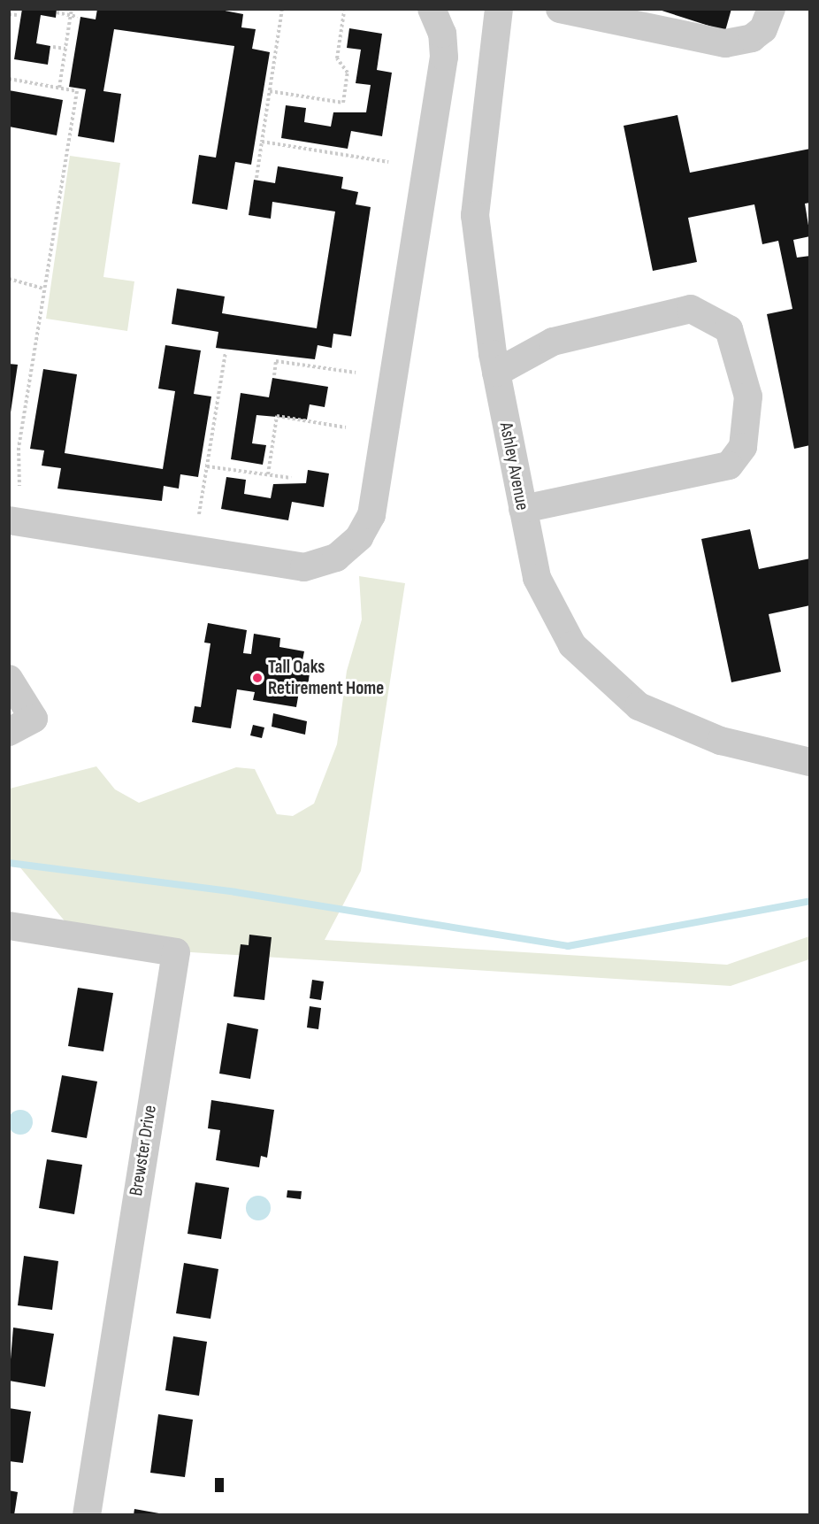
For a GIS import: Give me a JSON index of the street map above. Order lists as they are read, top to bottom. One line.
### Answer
{"streets":{"street":["Ashley Avenue","Brewster Drive"]},"places":["Tall Oaks Retirement Home"]}
